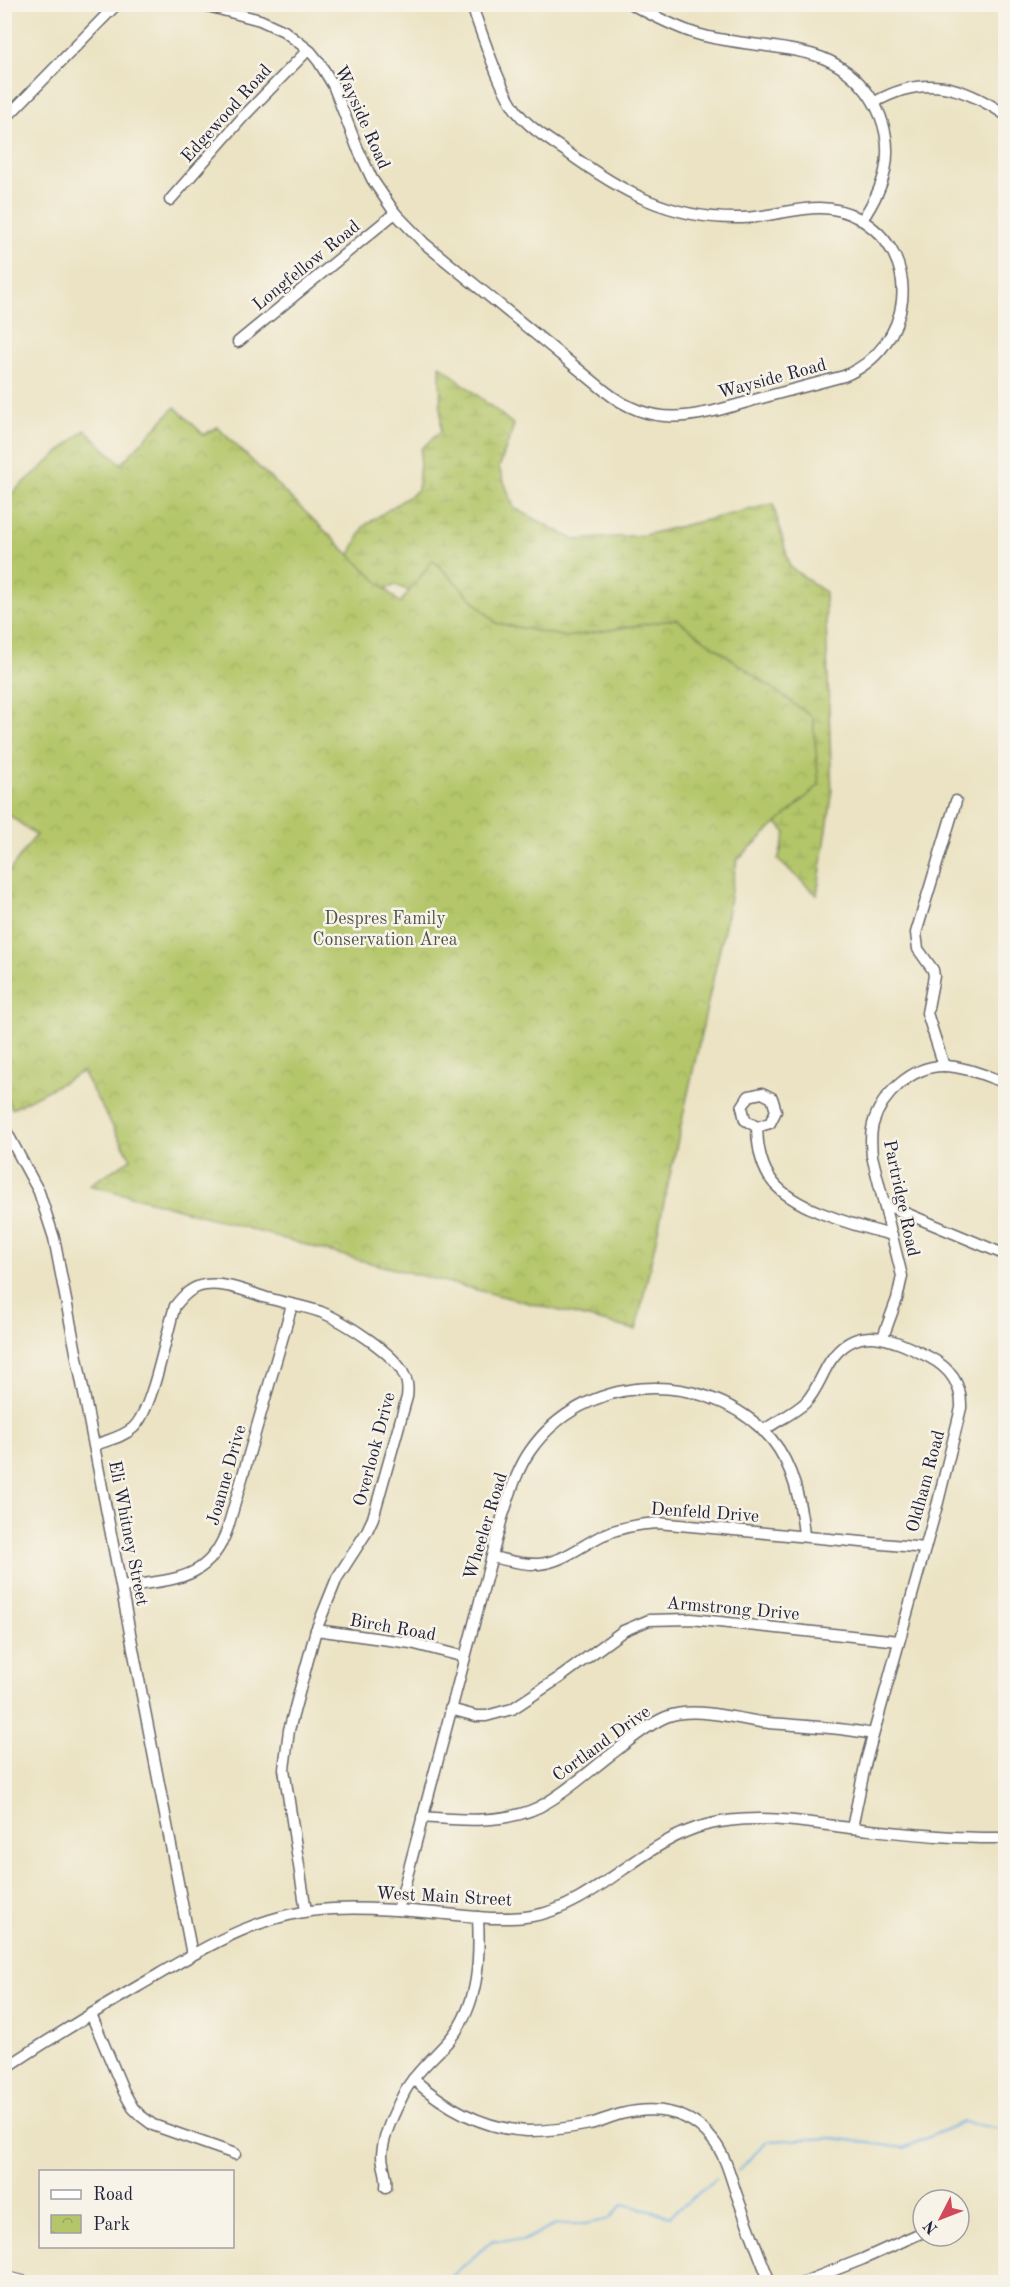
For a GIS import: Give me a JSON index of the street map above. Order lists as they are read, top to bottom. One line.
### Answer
{"streets":{"street":["Edgewood Road","Wayside Road","Longfellow Road","Partridge Road","Overlook Drive","Joanne Drive","Oldham Road","Denfeld Drive","Wheeler Road","Eli Whitney Street","Armstrong Drive","Birch Road","Cortland Drive","West Main Street"]},"crossings":[["Edgewood Road","Wayside Road"],["Wayside Road","Longfellow Road"],["Partridge Road","Oldham Road"],["Overlook Drive","Joanne Drive"],["Overlook Drive","Eli Whitney Street"],["Overlook Drive","Birch Road"],["Overlook Drive","West Main Street"],["Joanne Drive","Eli Whitney Street"],["Oldham Road","Denfeld Drive"],["Oldham Road","Armstrong Drive"],["Oldham Road","Cortland Drive"],["Oldham Road","West Main Street"],["Denfeld Drive","Wheeler Road"],["Wheeler Road","Armstrong Drive"],["Wheeler Road","Birch Road"],["Wheeler Road","Cortland Drive"],["Wheeler Road","West Main Street"],["Eli Whitney Street","West Main Street"]],"parks":["Despres Family Conservation Area"],"legend":["Road","Park"],"north":"bottom left"}
